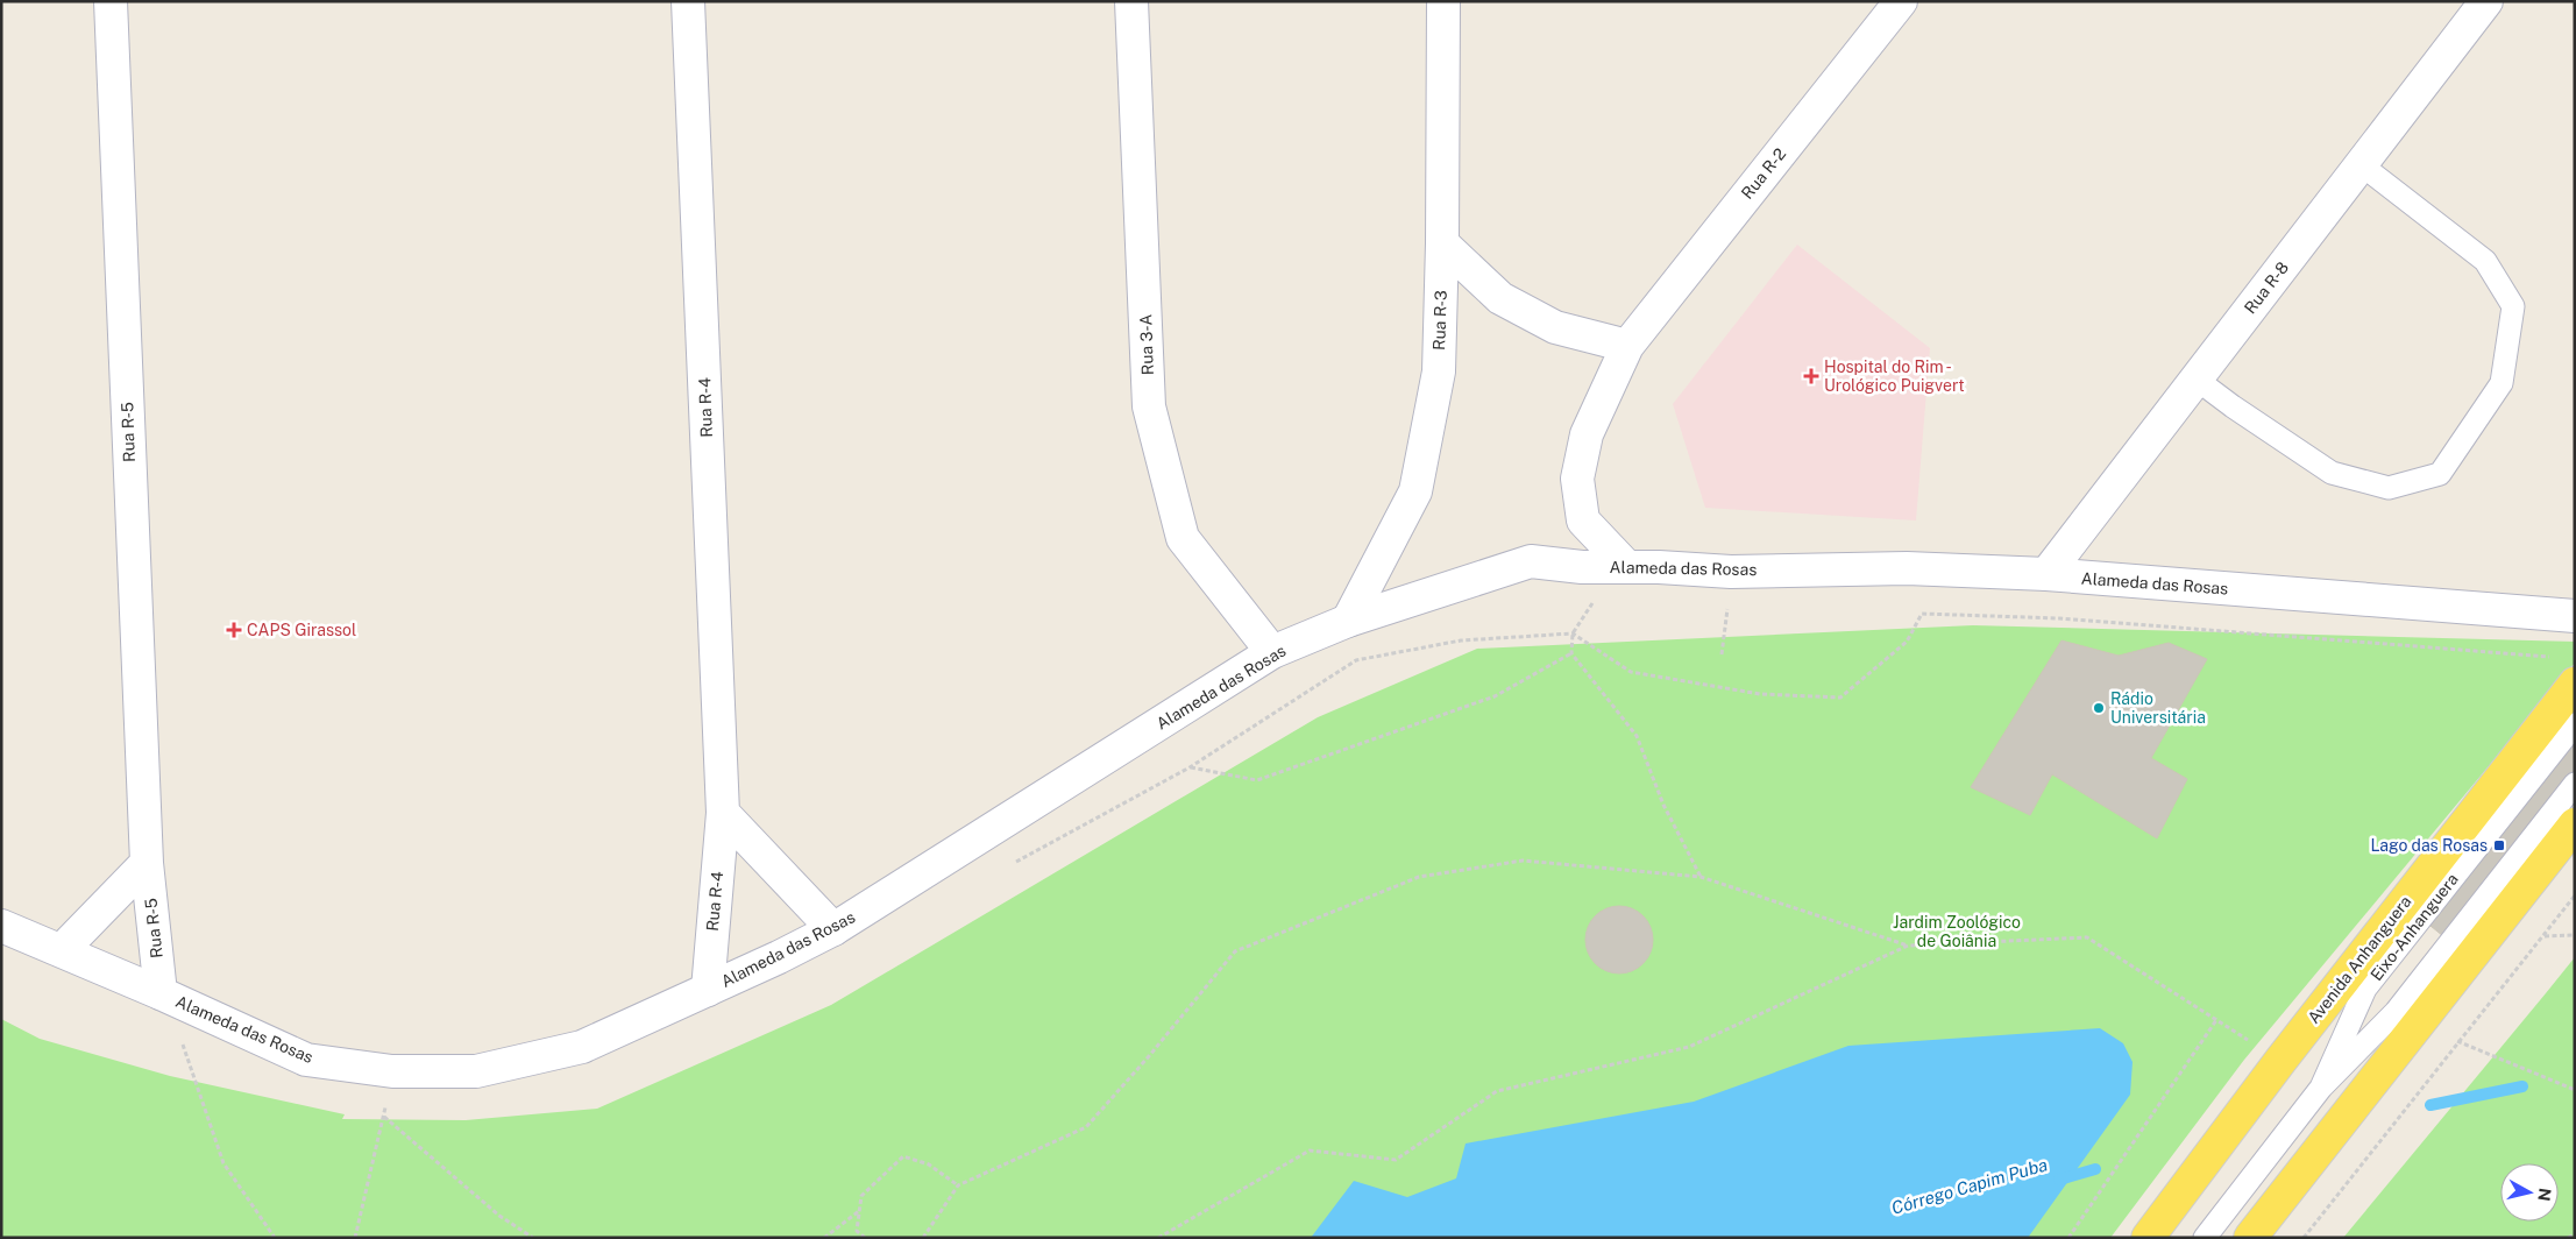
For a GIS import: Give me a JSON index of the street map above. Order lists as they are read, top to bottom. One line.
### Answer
{"streets":{"main road":["Avenida Anhanguera"],"street":["Rua R-2","Rua R-8","Rua R-3","Rua 3-A","Rua R-4","Rua R-5","Alameda das Rosas"],"lane":["Eixo-Anhanguera"]},"crossings":[["Rua R-2","Alameda das Rosas"],["Rua R-8","Alameda das Rosas"],["Rua R-3","Alameda das Rosas"],["Rua 3-A","Alameda das Rosas"],["Rua R-4","Alameda das Rosas"],["Rua R-5","Alameda das Rosas"]],"water":["Córrego Capim Puba"],"parks":["Jardim Zoológico de Goiânia"],"places":{"health":["Hospital do Rim - Urológico Puigvert","CAPS Girassol"],"other":["Rádio Universitária"],"transit":["Lago das Rosas"]},"north":"right"}
